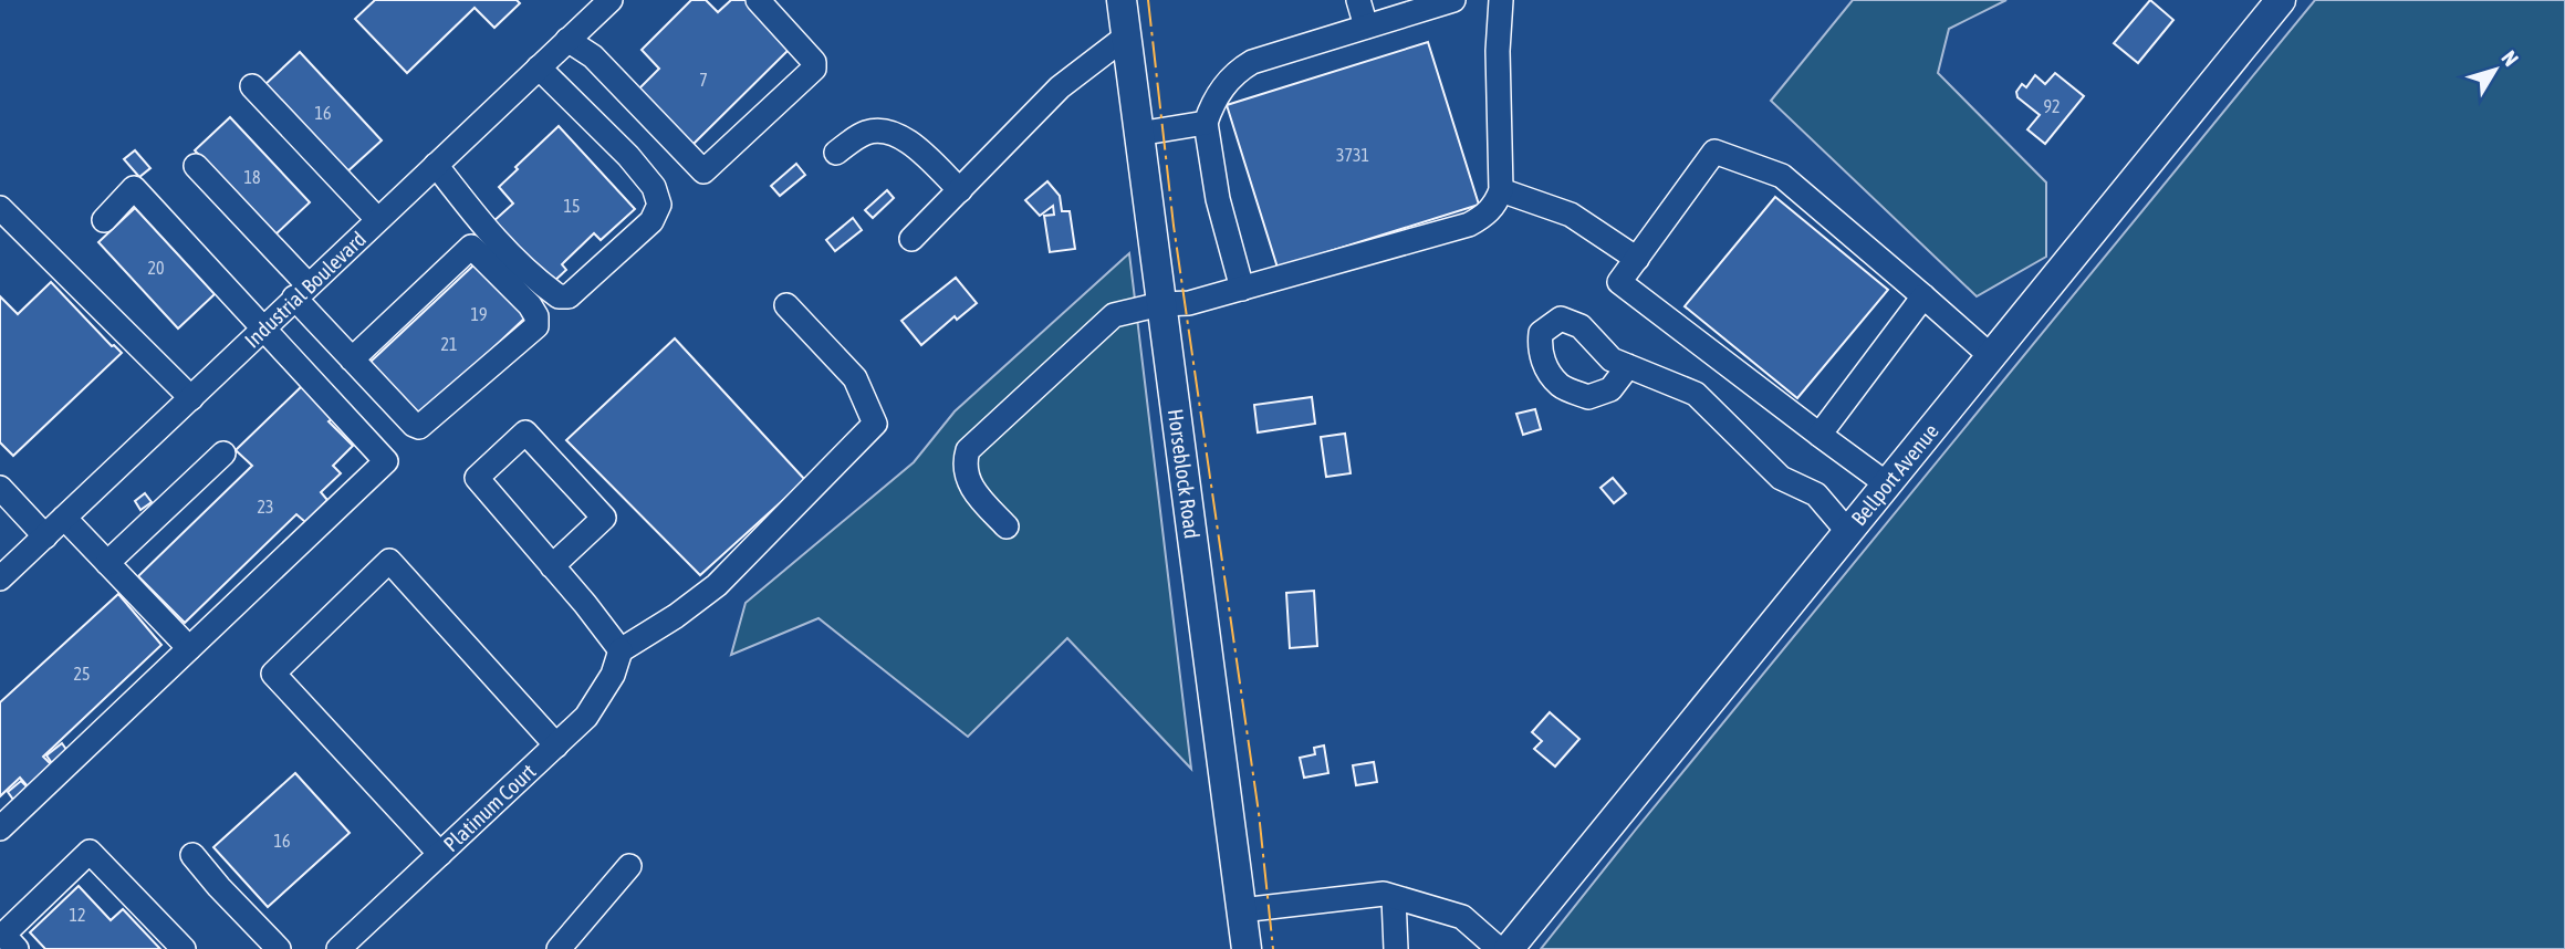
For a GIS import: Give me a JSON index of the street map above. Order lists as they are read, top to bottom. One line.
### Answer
{"streets":{"main road":["Horseblock Road","Bellport Avenue"],"street":["Industrial Boulevard","Platinum Court"]},"house_numbers":["7","92","16","3731","18","15","20","19","21","23","25","16","12"],"north":"top right"}
